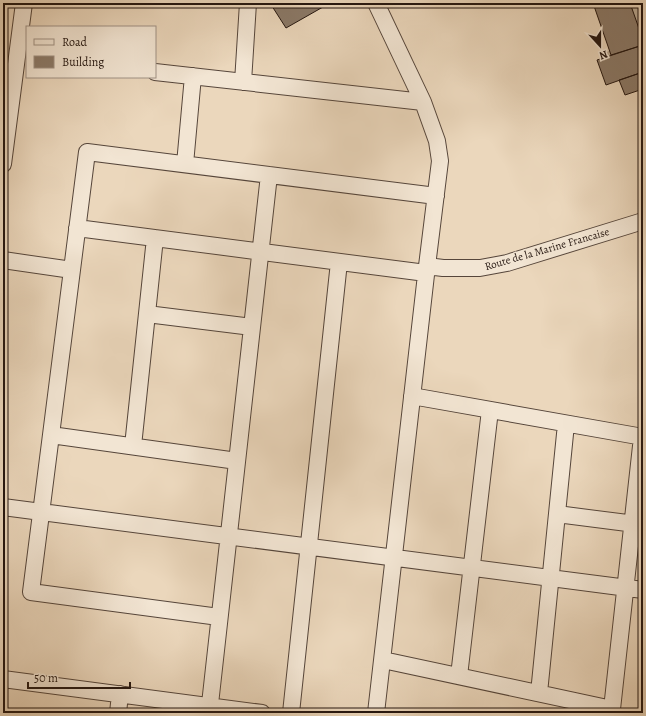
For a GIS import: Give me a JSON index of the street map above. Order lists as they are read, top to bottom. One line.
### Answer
{"streets":{"street":["Route de la Marine Francaise"]},"legend":["Road","Building"],"scale_bar":"50 m","north":"bottom"}
